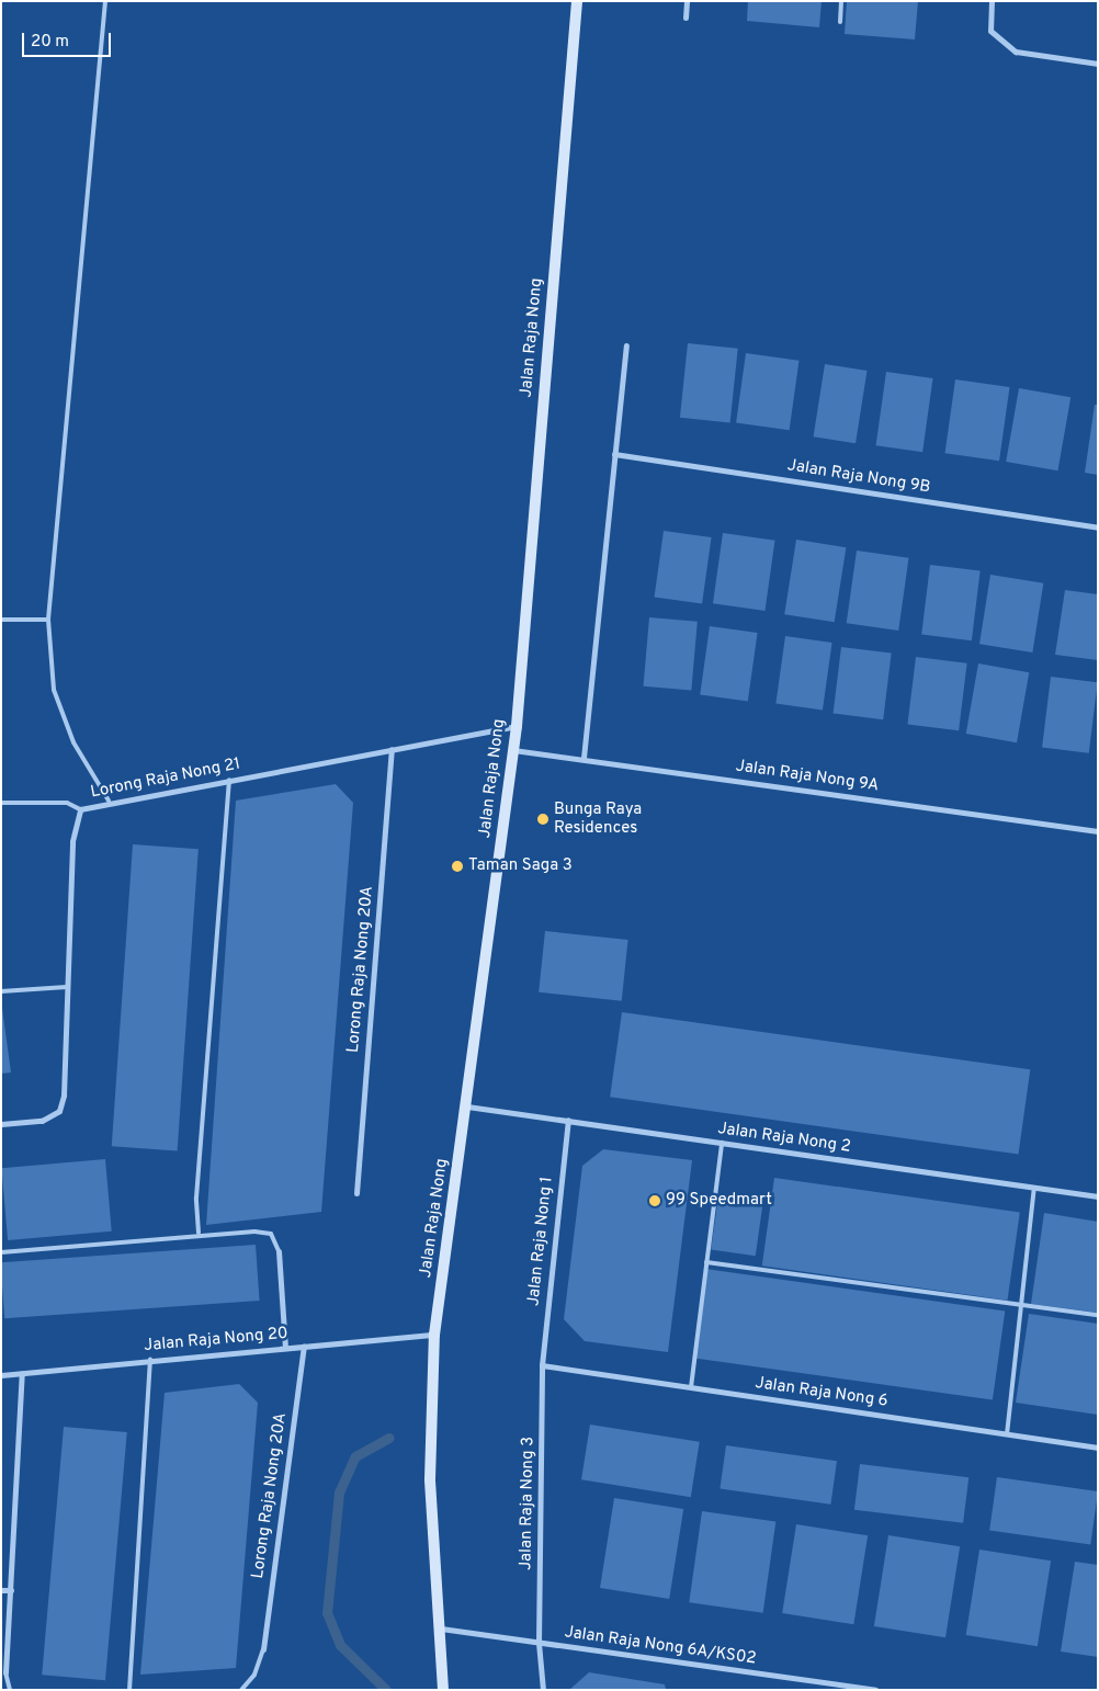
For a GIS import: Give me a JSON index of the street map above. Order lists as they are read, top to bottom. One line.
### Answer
{"streets":{"main road":["Jalan Raja Nong"],"street":["Jalan Raja Nong 9B","Jalan Raja Nong 9A","Lorong Raja Nong 21","Lorong Raja Nong 20A","Jalan Raja Nong 2","Jalan Raja Nong 1","Jalan Raja Nong 20","Jalan Raja Nong 6","Jalan Raja Nong 3","Jalan Raja Nong 6A/KS02"]},"crossings":[["Jalan Raja Nong","Jalan Raja Nong 9A"],["Jalan Raja Nong","Lorong Raja Nong 21"],["Jalan Raja Nong","Jalan Raja Nong 2"],["Jalan Raja Nong","Jalan Raja Nong 20"],["Jalan Raja Nong","Jalan Raja Nong 6A/KS02"],["Lorong Raja Nong 21","Lorong Raja Nong 20A"],["Lorong Raja Nong 20A","Jalan Raja Nong 20"],["Jalan Raja Nong 2","Jalan Raja Nong 1"],["Jalan Raja Nong 1","Jalan Raja Nong 6"],["Jalan Raja Nong 1","Jalan Raja Nong 3"],["Jalan Raja Nong 6","Jalan Raja Nong 3"],["Jalan Raja Nong 3","Jalan Raja Nong 6A/KS02"]],"places":["Bunga Raya Residences","Taman Saga 3","99 Speedmart"],"scale_bar":"20 m"}
